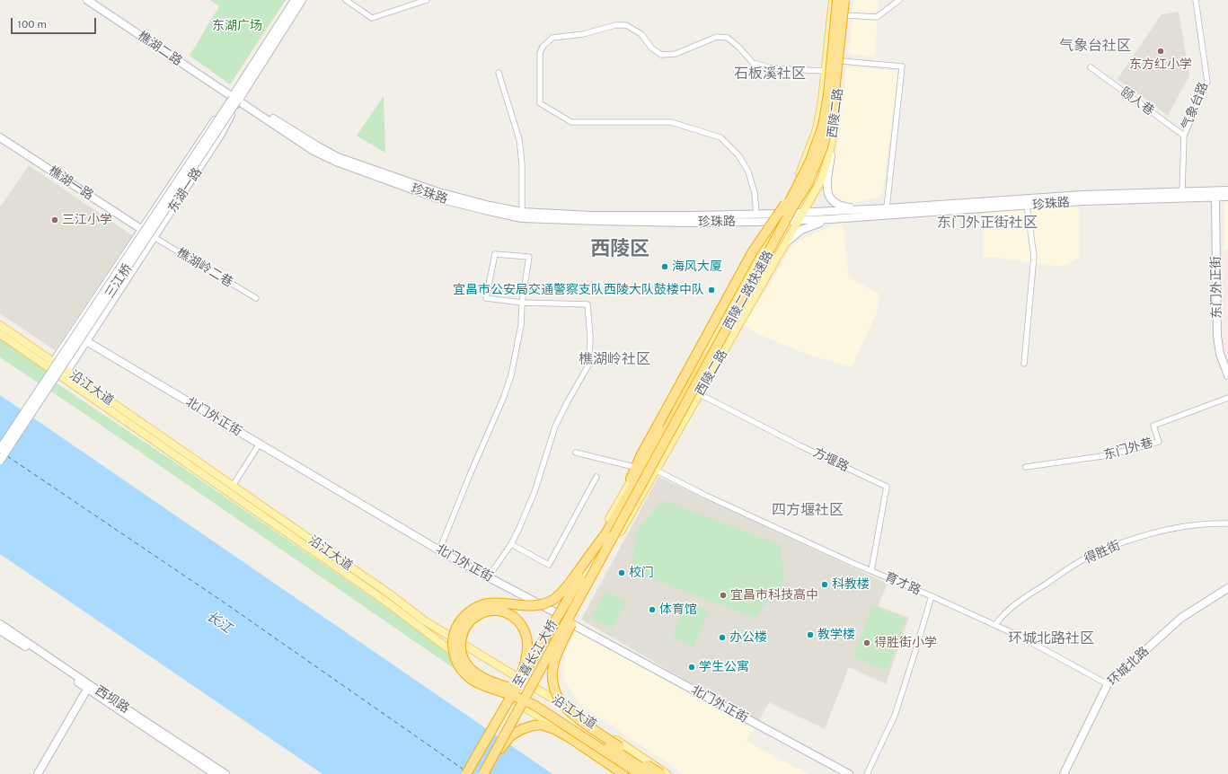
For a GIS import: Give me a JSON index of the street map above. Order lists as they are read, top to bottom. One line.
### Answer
{"streets":{"highway":["西陵二路快速路","至喜长江大桥"],"main road":["樵湖二路","西陵二路","樵湖一路","东湖一路","珍珠路","三江桥","东门外正街","沿江大道","北门外正街","环城北路","西坝路"],"street":["颐人巷","气象台路","樵湖岭二巷","东门外巷","方堰路","得胜街","育才路"]},"crossings":[["樵湖二路","东湖一路"],["樵湖二路","珍珠路"],["樵湖二路","三江桥"],["颐人巷","气象台路"],["气象台路","珍珠路"],["西陵二路","珍珠路"],["西陵二路","沿江大道"],["西陵二路","北门外正街"],["西陵二路","方堰路"],["西陵二路","育才路"],["东湖一路","珍珠路"],["东湖一路","樵湖岭二巷"],["东湖一路","三江桥"],["东湖一路","沿江大道"],["东湖一路","北门外正街"],["珍珠路","三江桥"],["珍珠路","东门外正街"],["西陵二路快速路","至喜长江大桥"],["沿江大道","至喜长江大桥"],["方堰路","育才路"],["得胜街","育才路"],["育才路","环城北路"]],"districts":["气象台社区","石板溪社区","东门外正街社区","西陵区","樵湖岭社区","四方堰社区","环城北路社区"],"water":["长江"],"parks":["东湖广场"],"places":["东方红小学","三江小学","海风大厦","宜昌市公安局交通警察支队西陵大队鼓楼中队","校门","科教楼","宜昌市科技高中","体育馆","教学楼","办公楼","得胜街小学","学生公寓"],"scale_bar":"100 m"}
